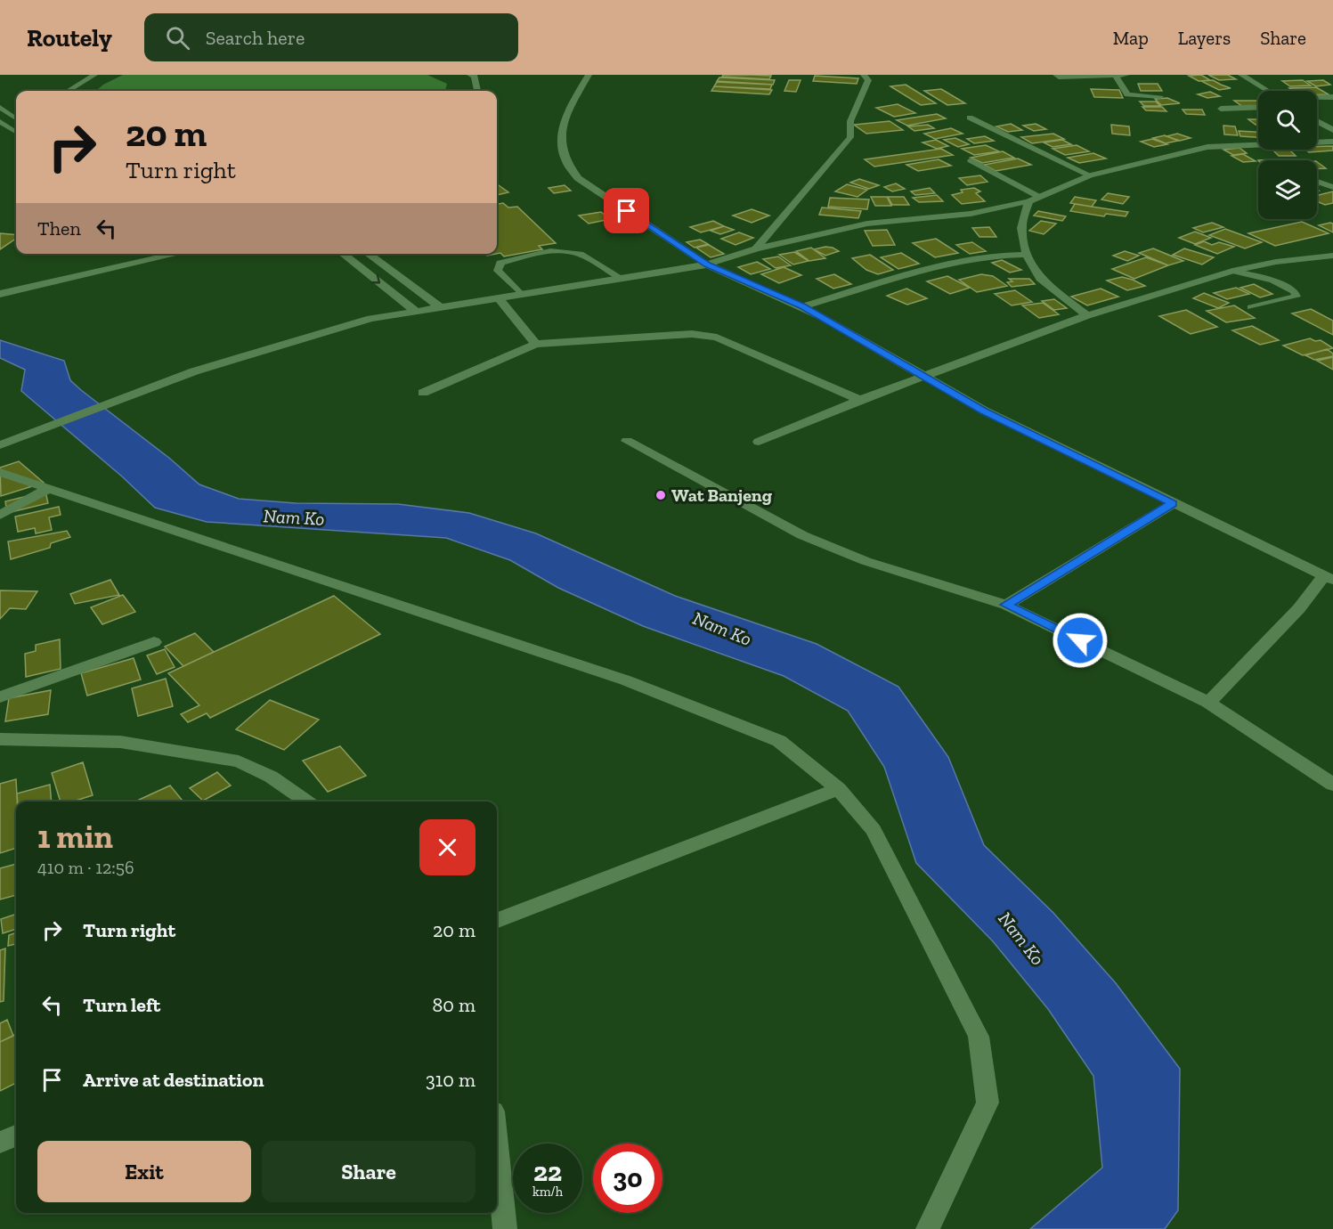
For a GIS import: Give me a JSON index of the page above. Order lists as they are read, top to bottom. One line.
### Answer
{"water":["Nam Ko"],"places":["Wat Banjeng"],"page":{"header":"Routely","search":"Search here","nav":["Map","Layers","Share"],"turn":["20 m","Turn right"],"then":"Then","heading":["1 min","410 m · 12:56"],"list":[{"name":"Turn right","value":"20 m"},{"name":"Turn left","value":"80 m"},{"name":"Arrive at destination","value":"310 m"}],"buttons":["Exit","Share"],"speed":"22 km/h","limit":"30"}}
